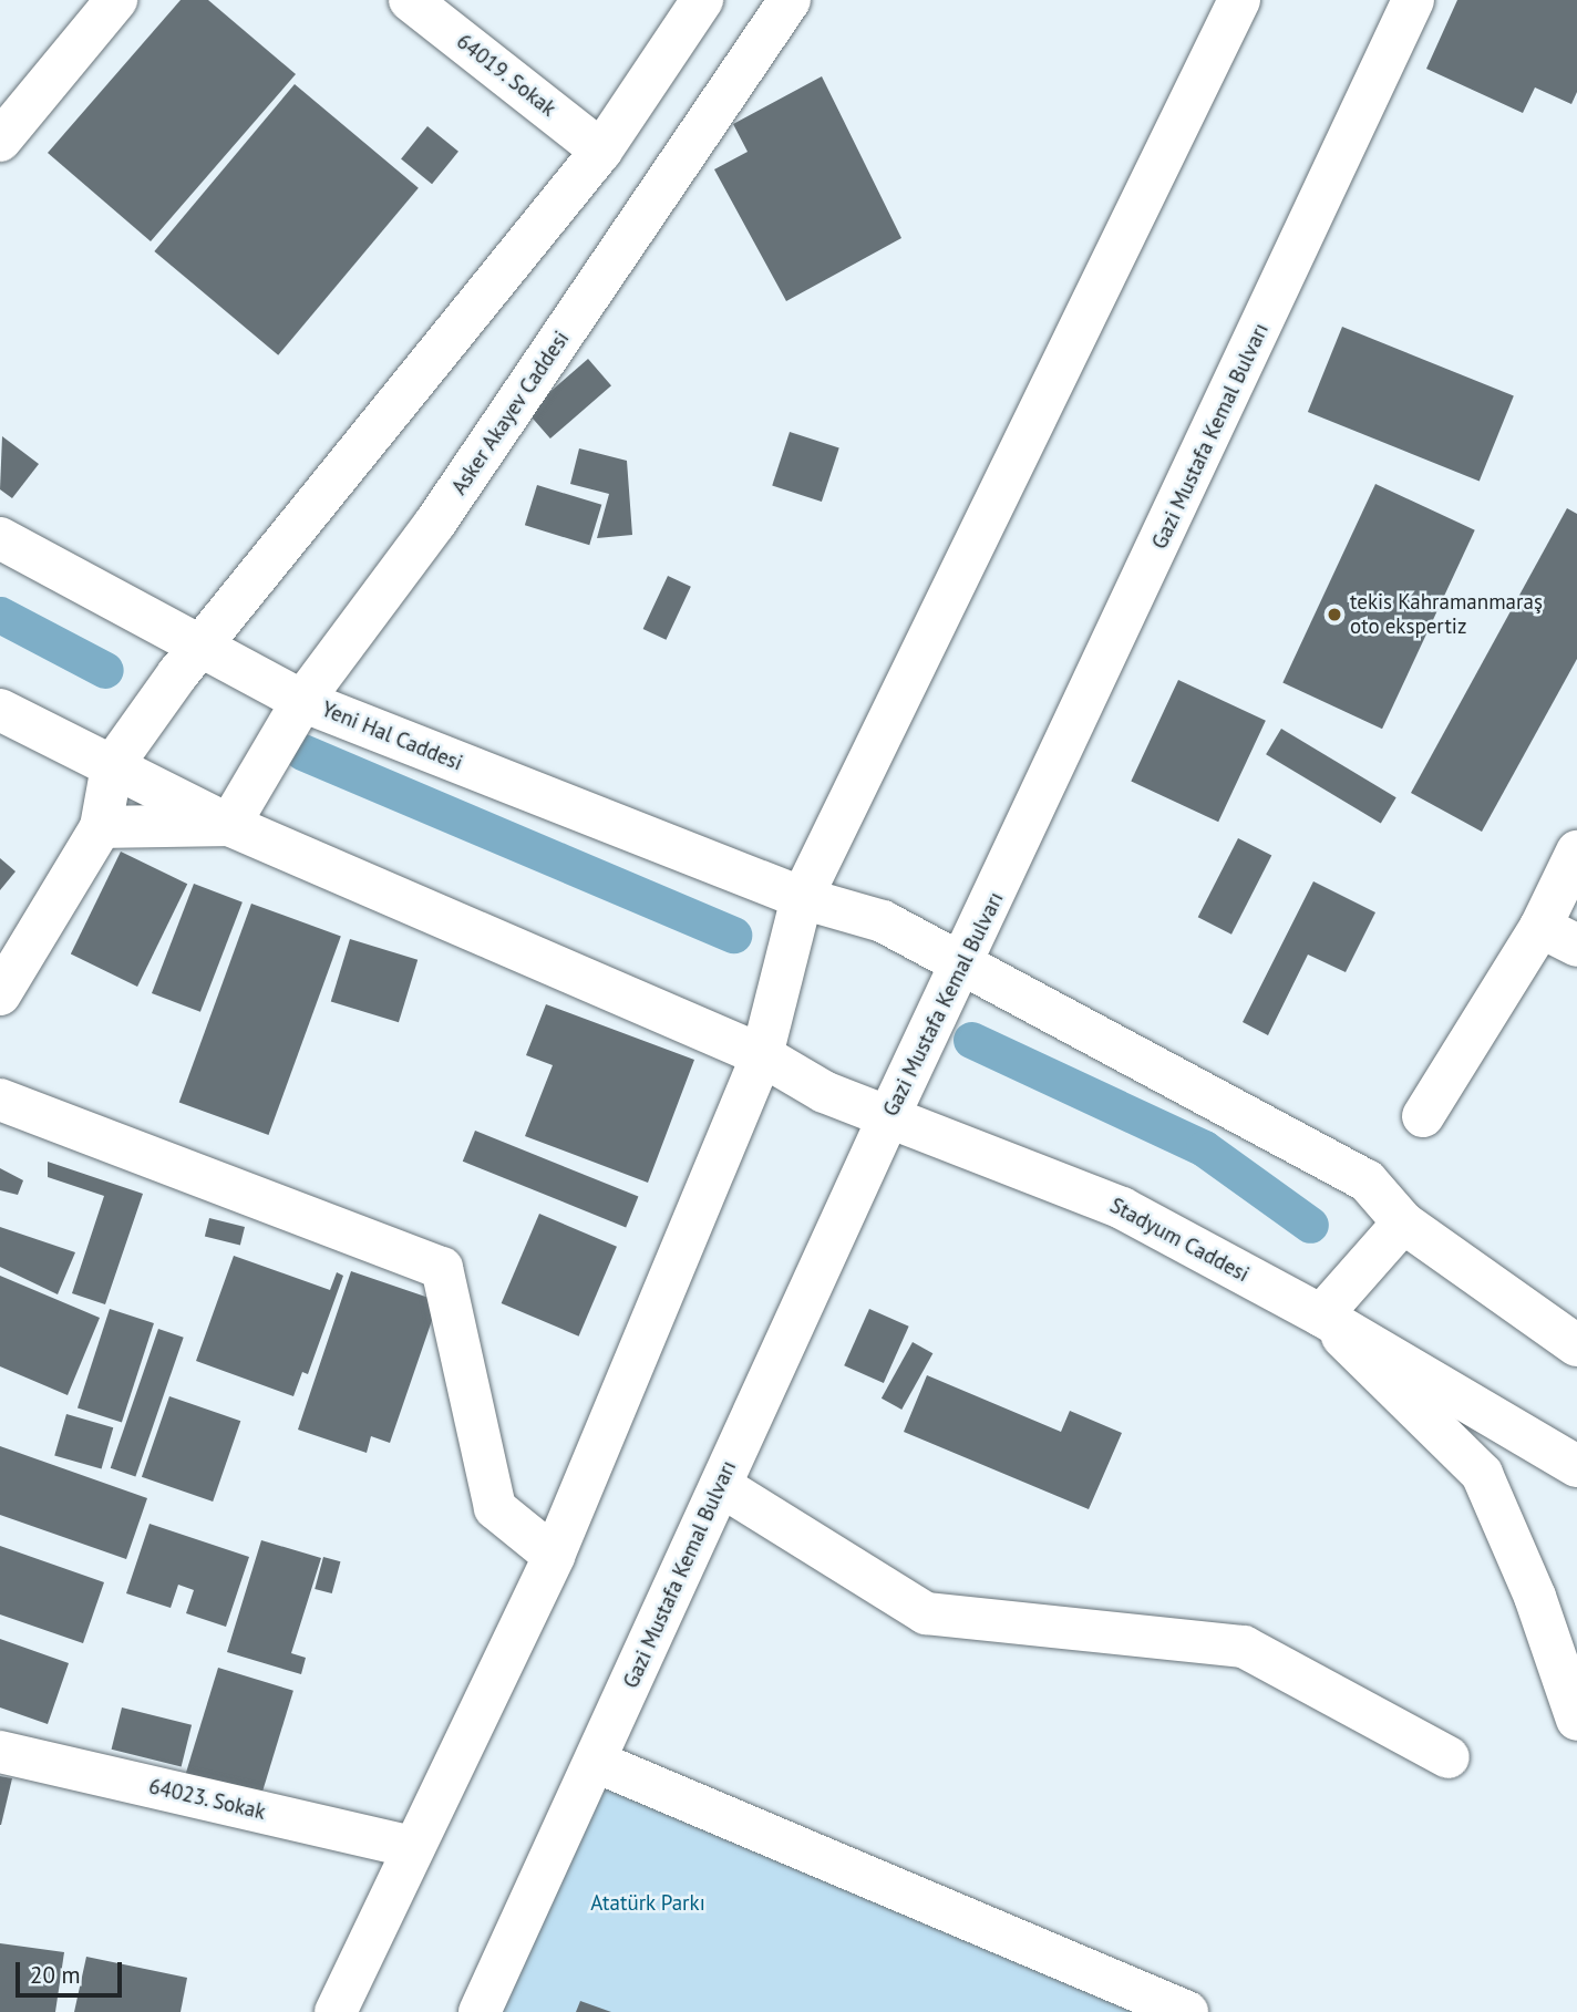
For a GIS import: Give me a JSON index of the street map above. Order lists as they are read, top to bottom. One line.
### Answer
{"streets":{"main road":["64019. Sokak","Asker Akayev Caddesi","Gazi Mustafa Kemal Bulvarı","Yeni Hal Caddesi","Stadyum Caddesi","64023. Sokak"]},"crossings":[["Asker Akayev Caddesi","Yeni Hal Caddesi"],["Gazi Mustafa Kemal Bulvarı","Stadyum Caddesi"]],"parks":["Atatürk Parkı"],"places":["tekis Kahramanmaraş oto ekspertiz"],"scale_bar":"20 m"}
